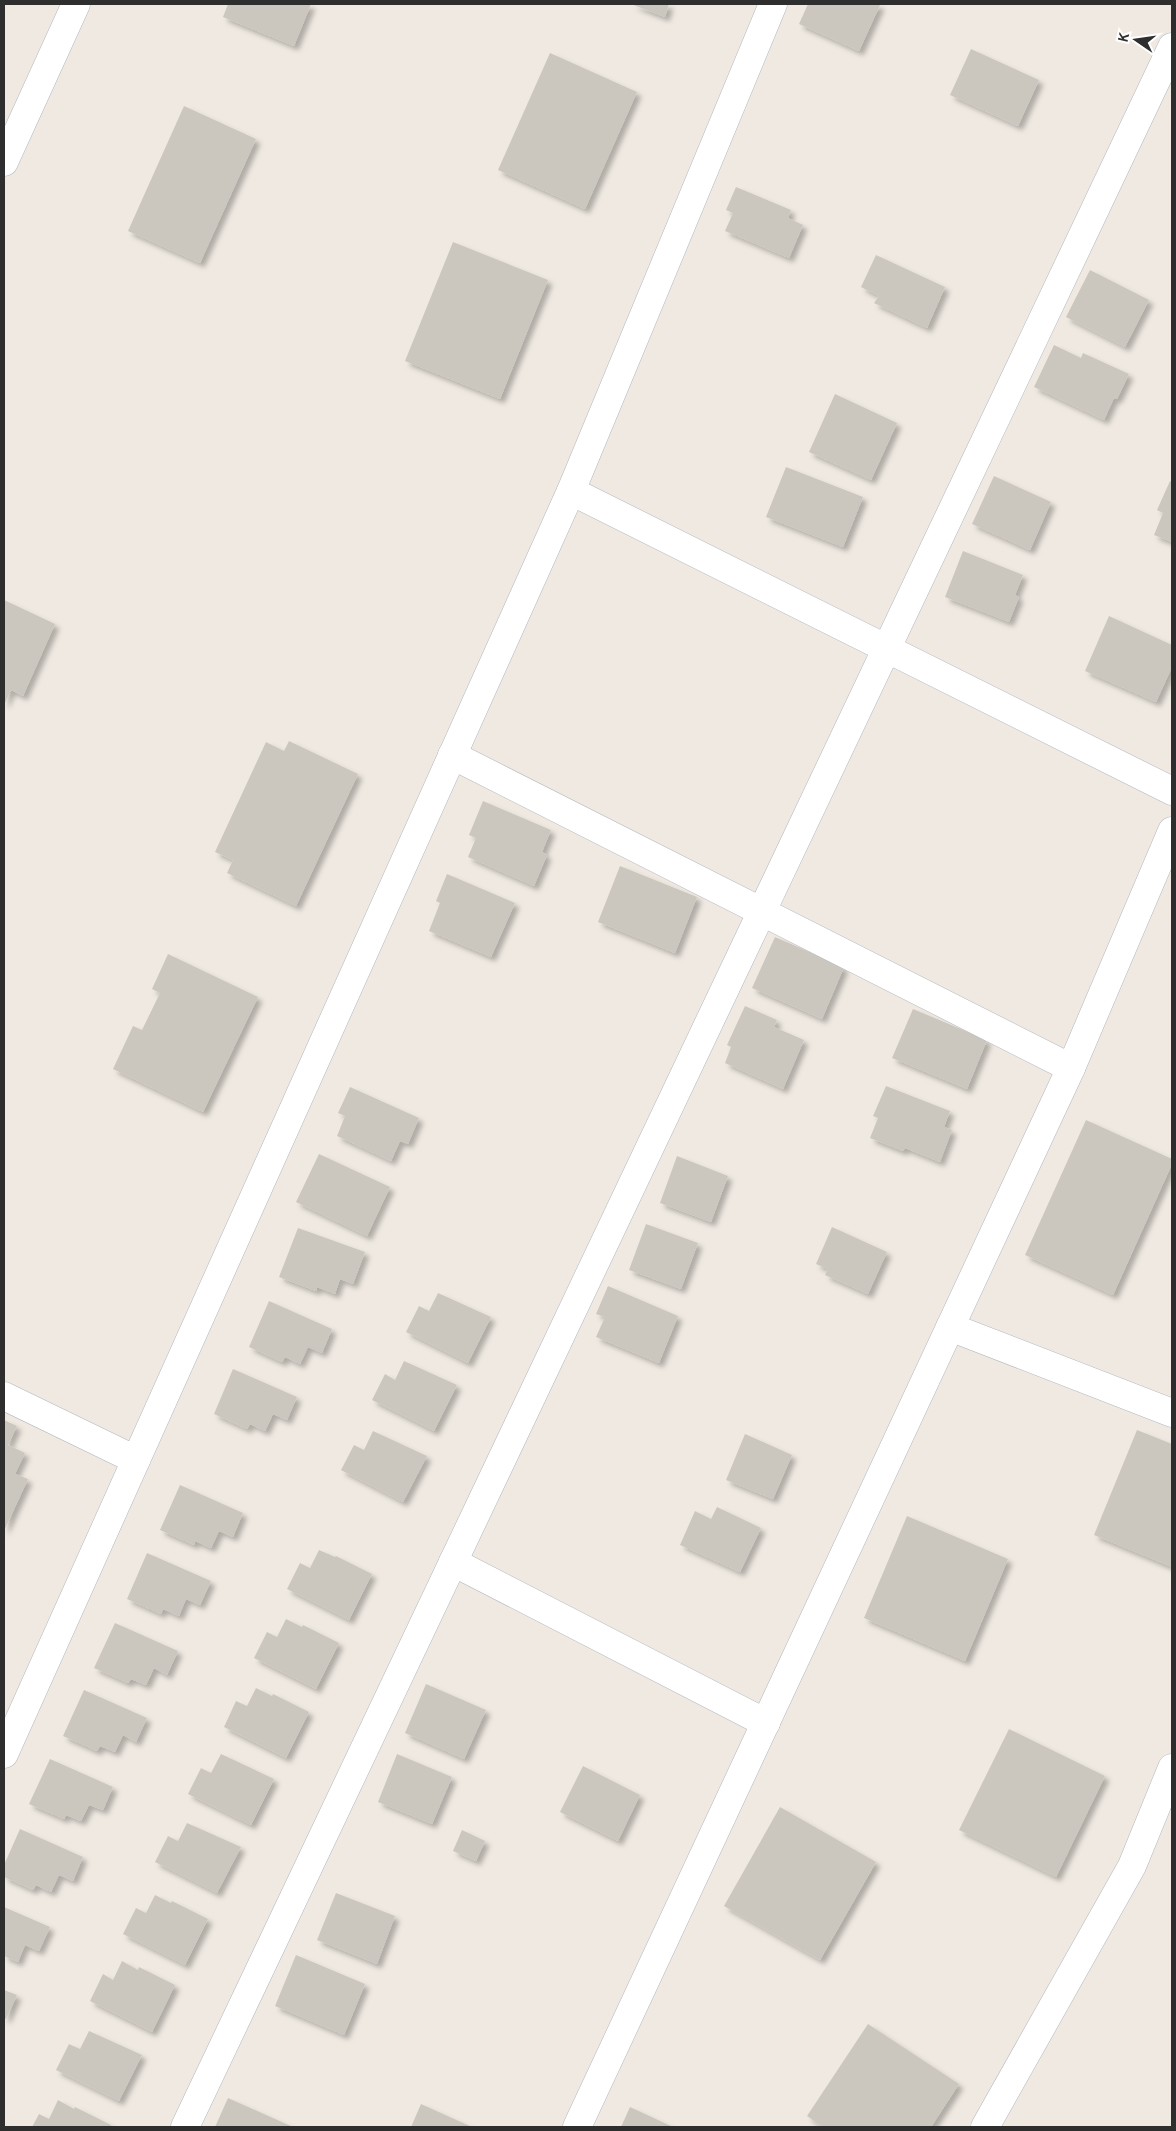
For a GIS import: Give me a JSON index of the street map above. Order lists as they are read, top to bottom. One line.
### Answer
{"north":"left"}
